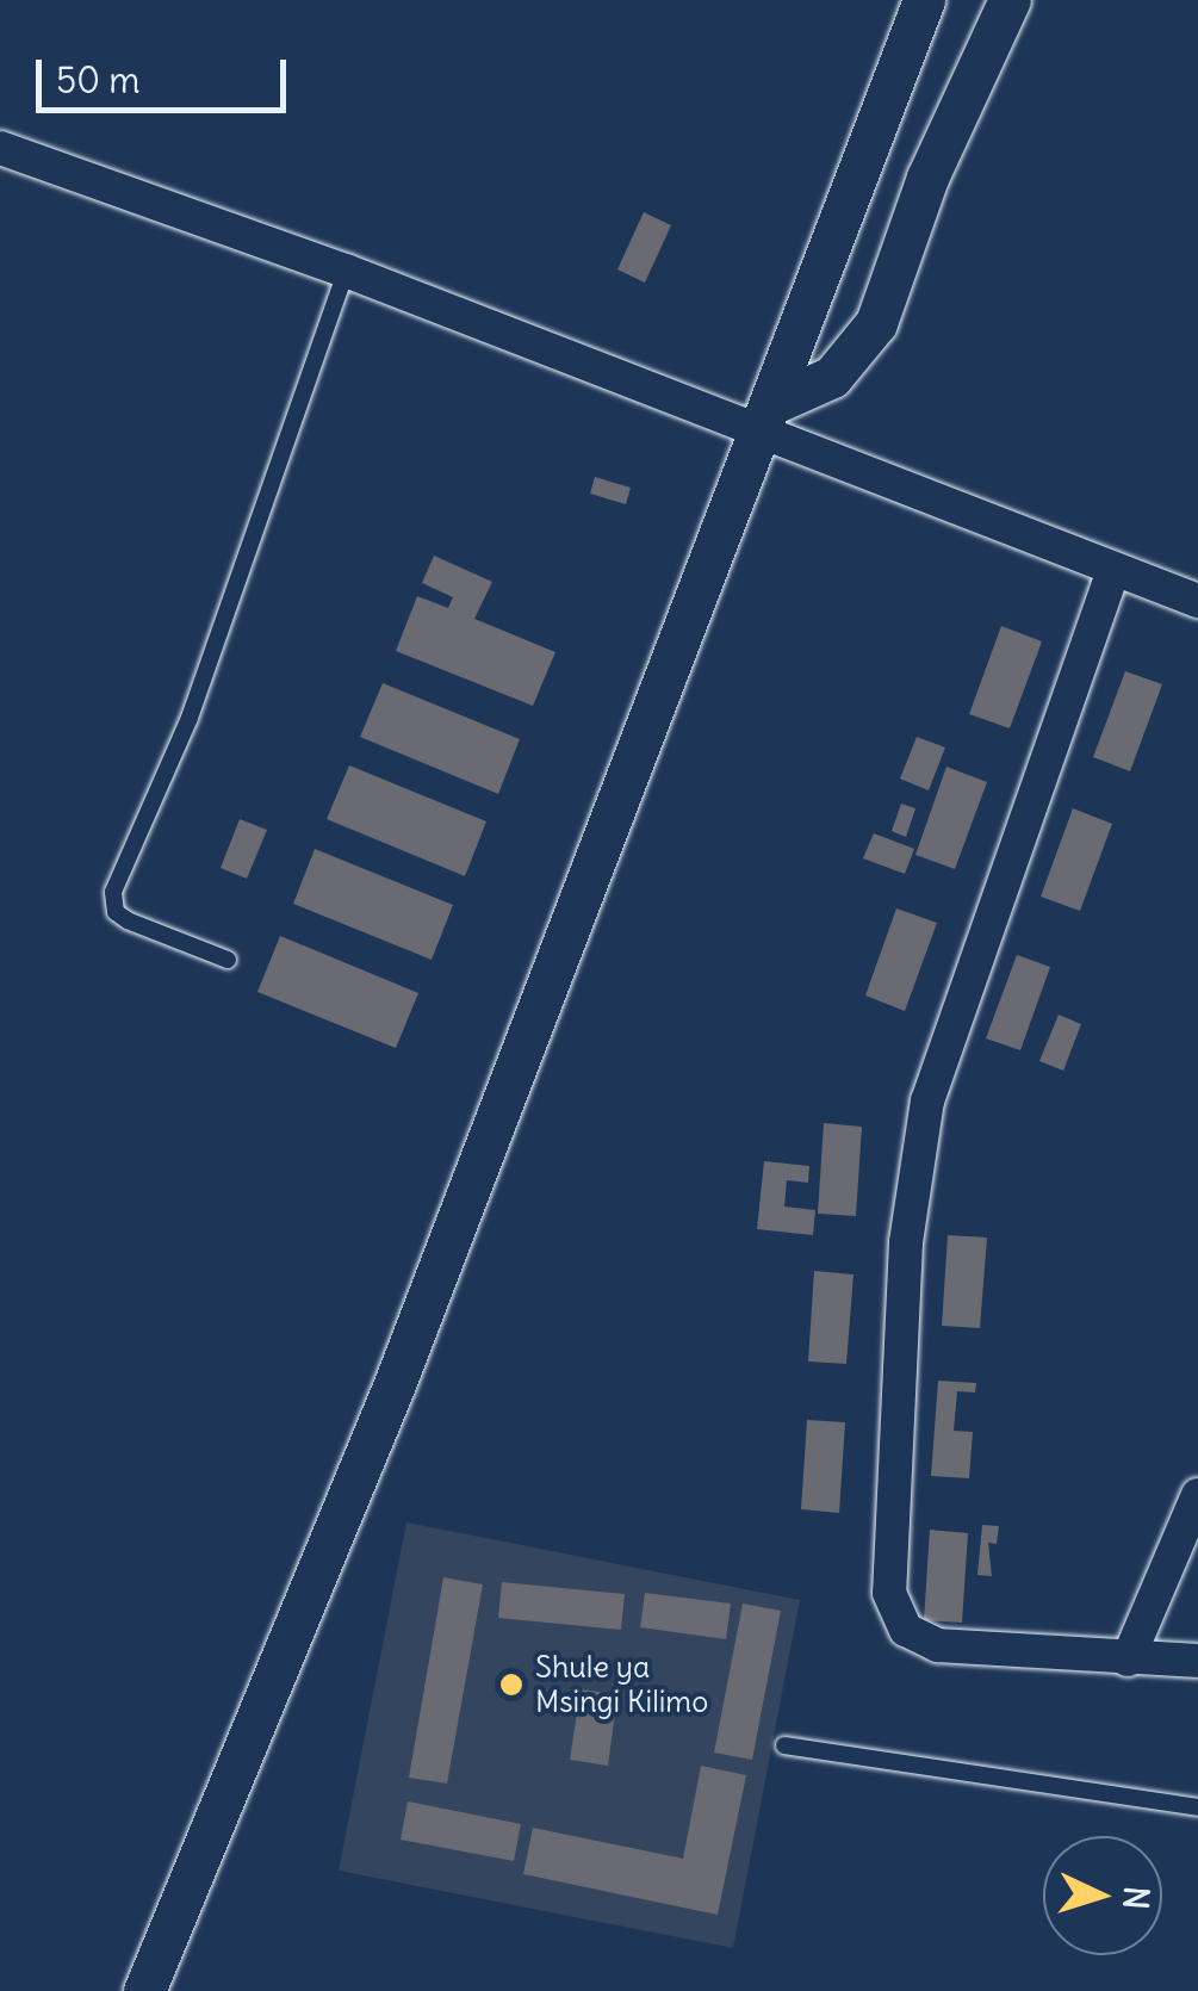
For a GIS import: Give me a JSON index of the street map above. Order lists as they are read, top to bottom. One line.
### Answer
{"places":["Shule ya Msingi Kilimo"],"scale_bar":"50 m","north":"right"}
